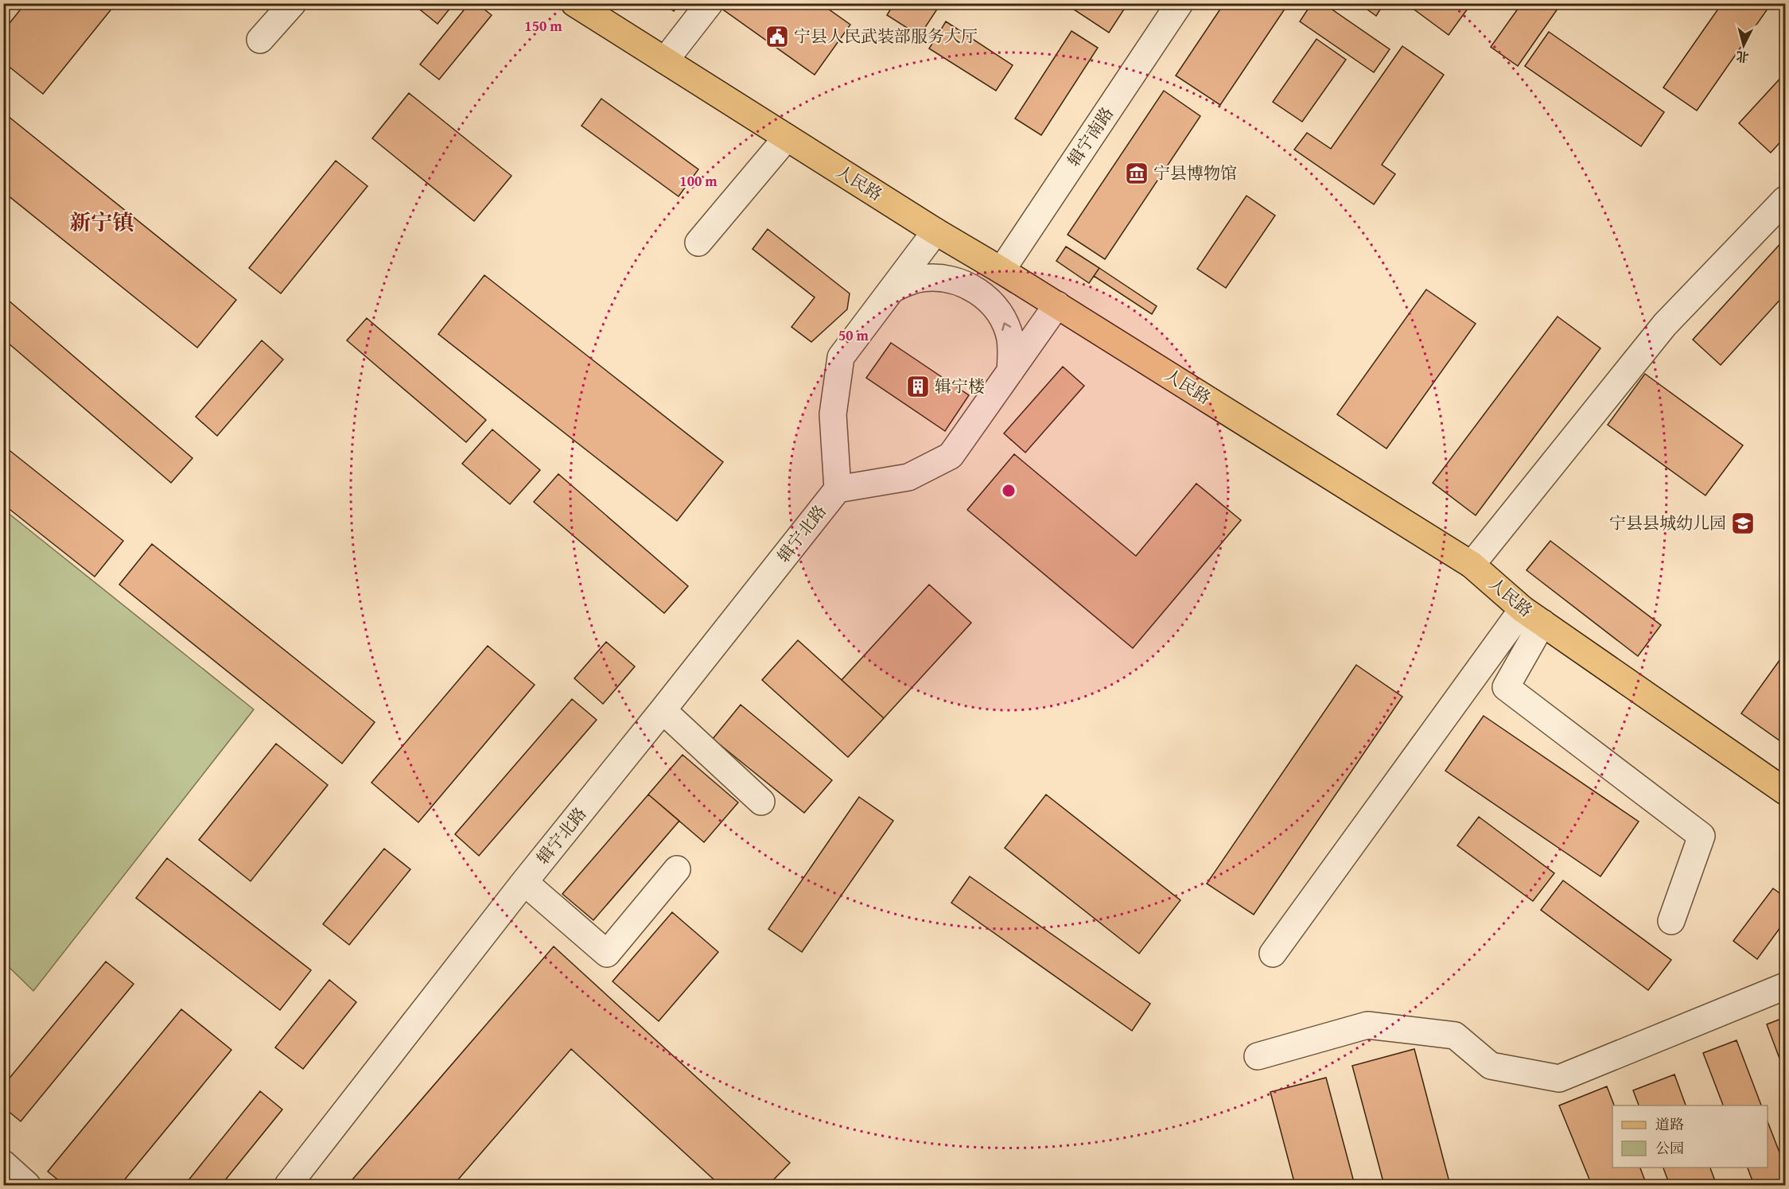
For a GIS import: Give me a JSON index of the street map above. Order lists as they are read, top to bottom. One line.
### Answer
{"streets":{"main road":["人民路"],"street":["辑宁南路","辑宁北路"]},"crossings":[["辑宁南路","人民路"],["人民路","辑宁北路"]],"districts":["新宁镇"],"places":{"public building":["宁县人民武装部服务大厅"],"museum":["宁县博物馆"],"building":["辑宁楼"],"school or university":["宁县县城幼儿园"]},"legend":["道路","公园"],"north":"bottom","rings":["150 m","100 m","50 m"]}
